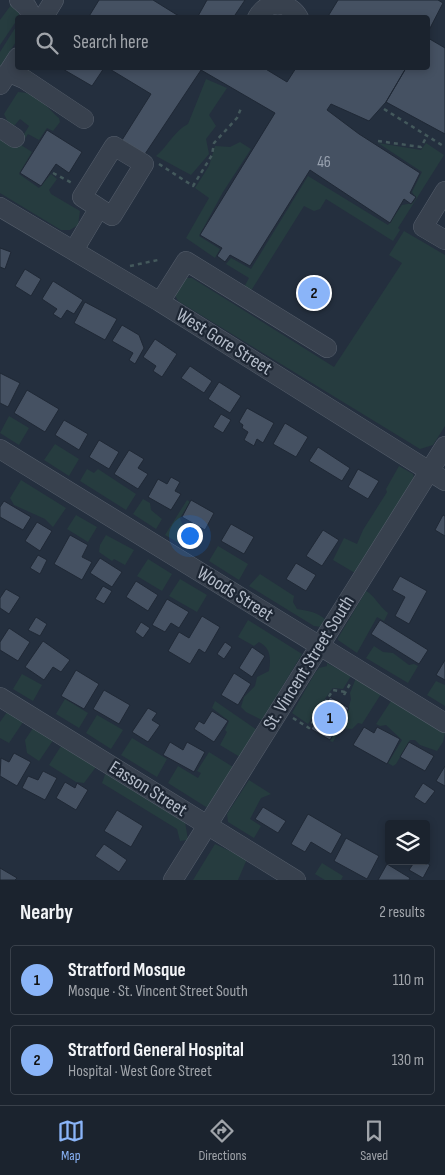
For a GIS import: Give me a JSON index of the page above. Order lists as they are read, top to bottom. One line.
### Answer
{"streets":{"street":["West Gore Street","Woods Street","St. Vincent Street South","Easson Street"]},"crossings":[["West Gore Street","St. Vincent Street South"],["Woods Street","St. Vincent Street South"],["St. Vincent Street South","Easson Street"]],"house_numbers":["46"],"page":{"search":"Search here","pins":["2","1"],"heading":["Nearby","2 results"],"list":[{"mark":"1","name":"Stratford Mosque","note":"Mosque · St. Vincent Street South","value":"110 m"},{"mark":"2","name":"Stratford General Hospital","note":"Hospital · West Gore Street","value":"130 m"}],"nav":["Map","Directions","Saved"]}}
